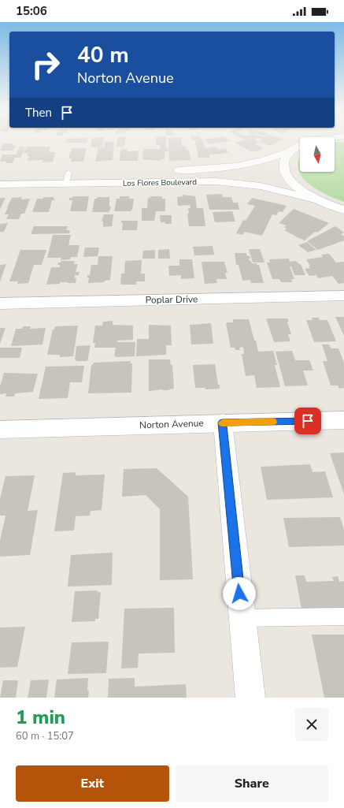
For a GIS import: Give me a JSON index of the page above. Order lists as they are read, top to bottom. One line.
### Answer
{"streets":{"street":["Los Flores Boulevard","Poplar Drive","Norton Avenue"]},"north":"bottom","page":{"status":"15:06","turn":["40 m","Norton Avenue"],"then":"Then","heading":["1 min","60 m · 15:07"],"buttons":["Exit","Share"]}}
